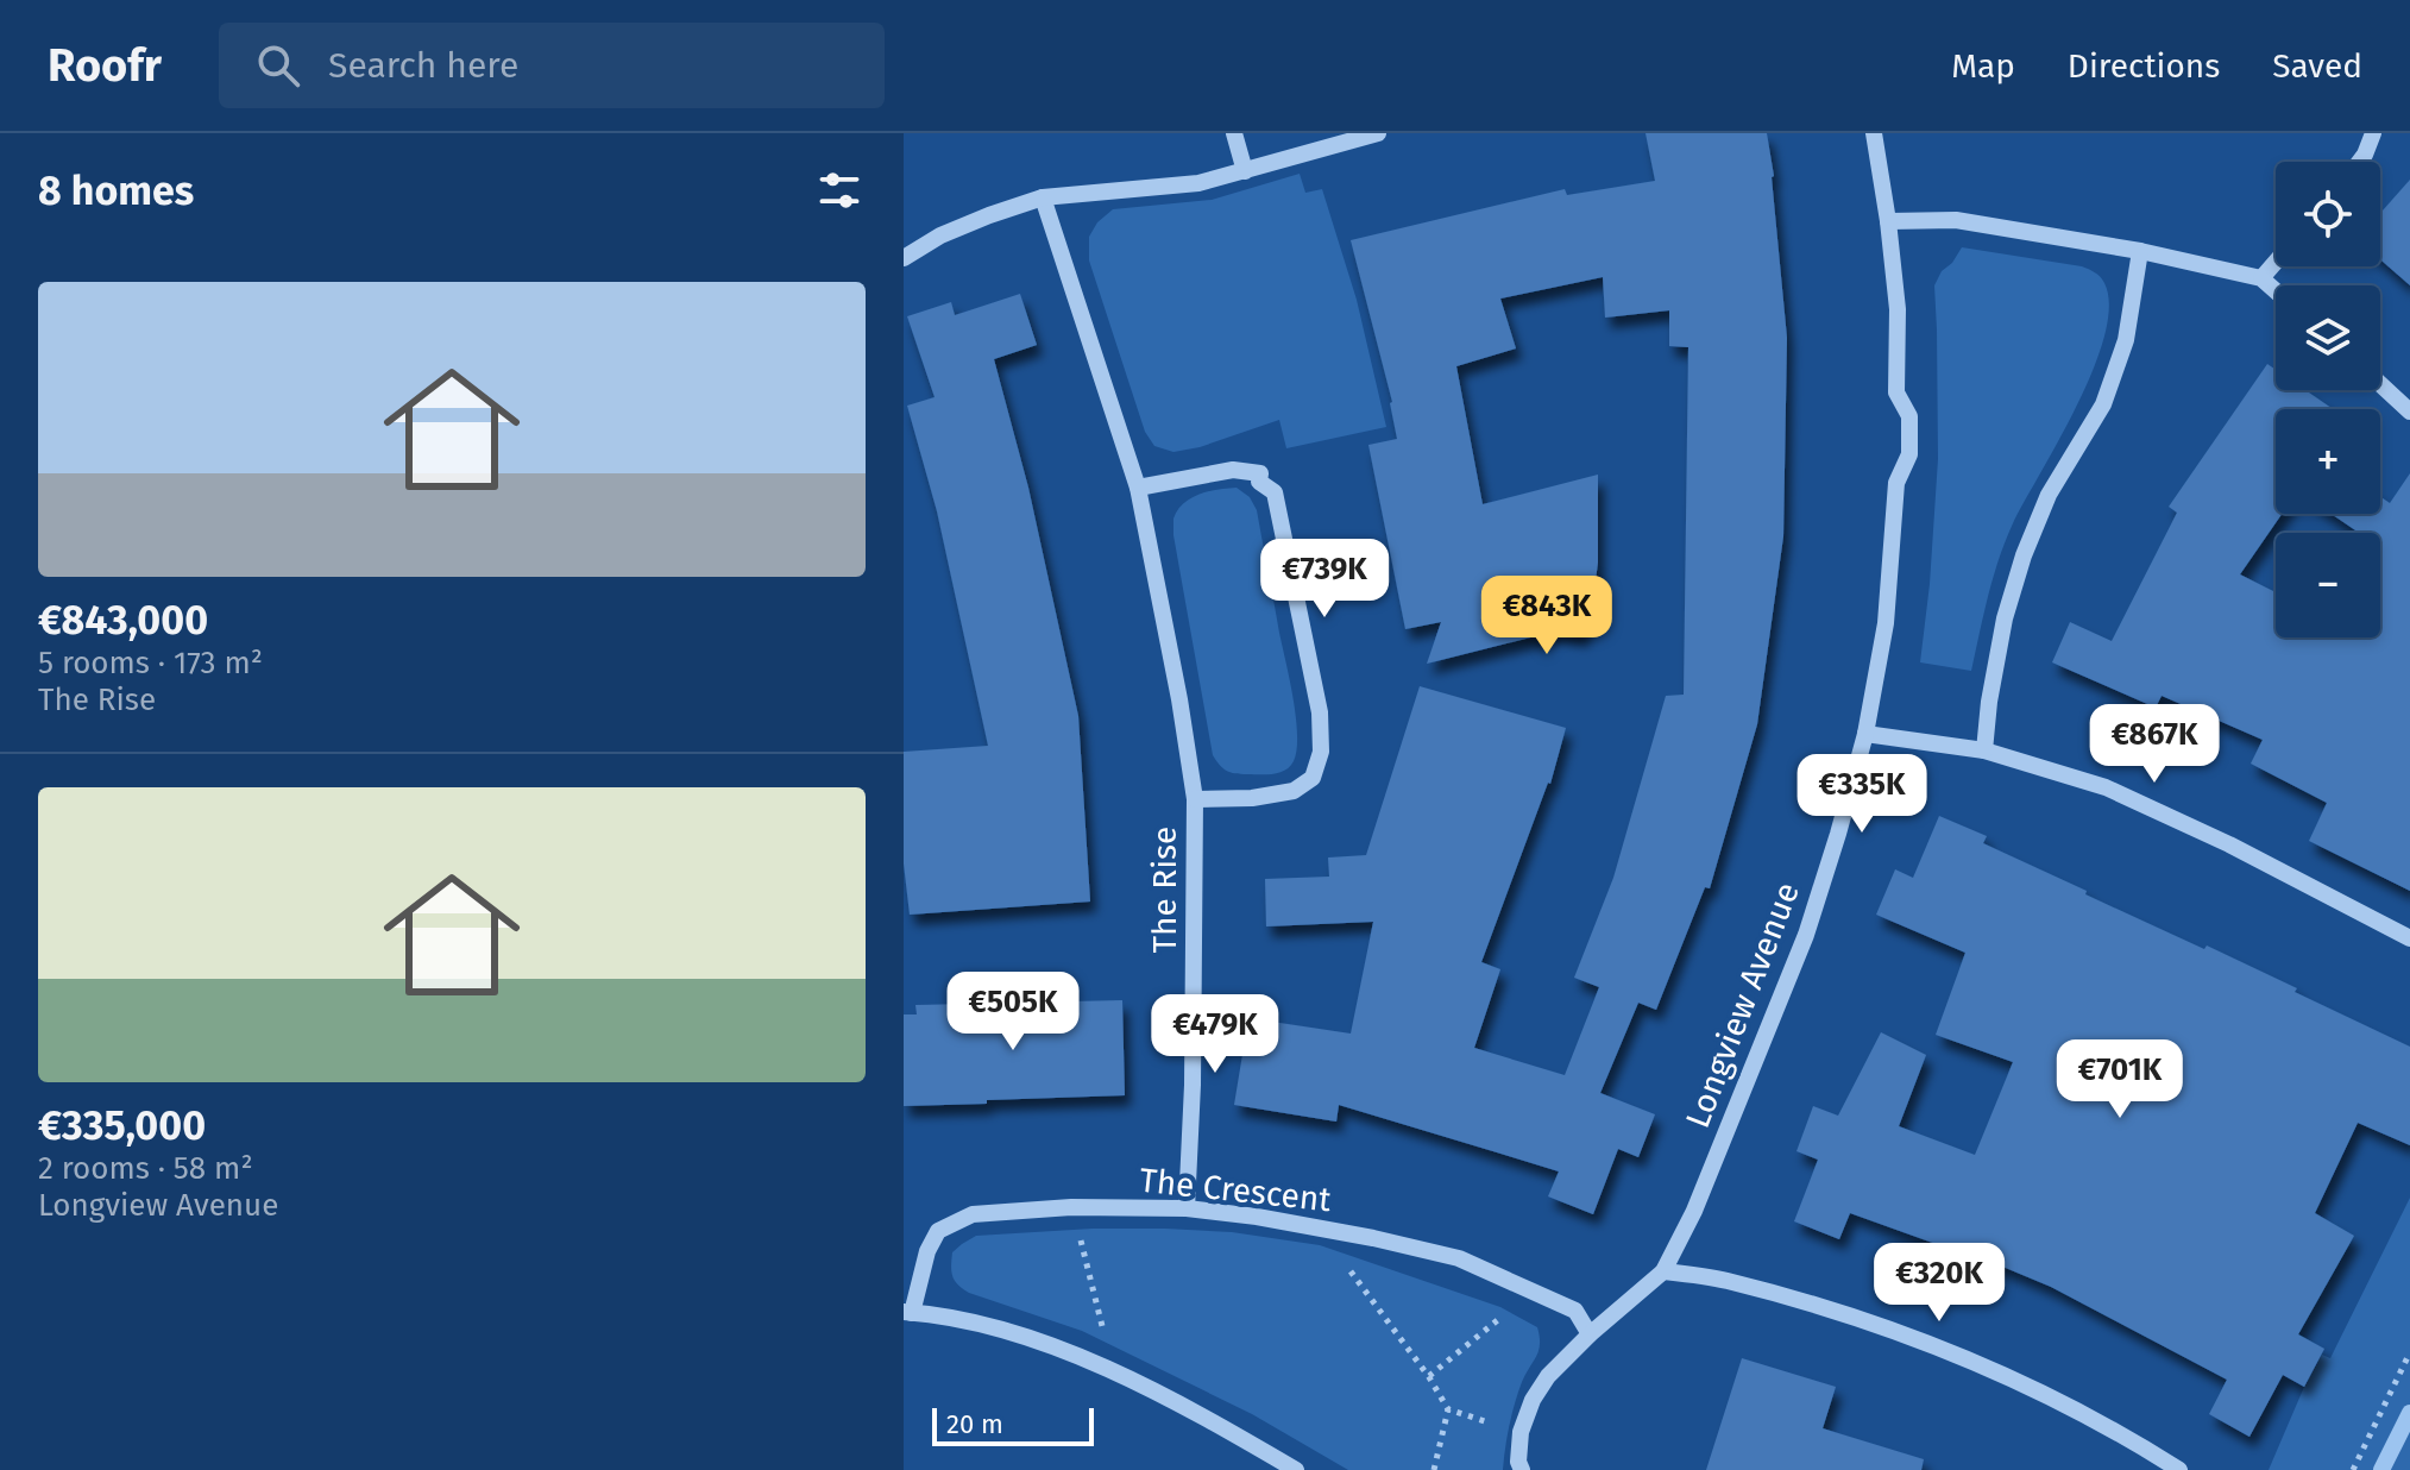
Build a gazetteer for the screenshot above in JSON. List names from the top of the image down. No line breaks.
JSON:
{"streets":{"street":["The Rise","Longview Avenue","The Crescent"]},"crossings":[["The Rise","The Crescent"],["Longview Avenue","The Crescent"]],"scale_bar":"20 m","page":{"header":"Roofr","search":"Search here","nav":["Map","Directions","Saved"],"heading":"8 homes","map_buttons":["+","−"],"list":[{"name":"€843,000","note":"5 rooms · 173 m² · The Rise"},{"name":"€335,000","note":"2 rooms · 58 m² · Longview Avenue"}],"price":["€739K","€843K","€867K","€335K","€505K","€479K","€701K","€320K"],"scale":"20 m"}}
